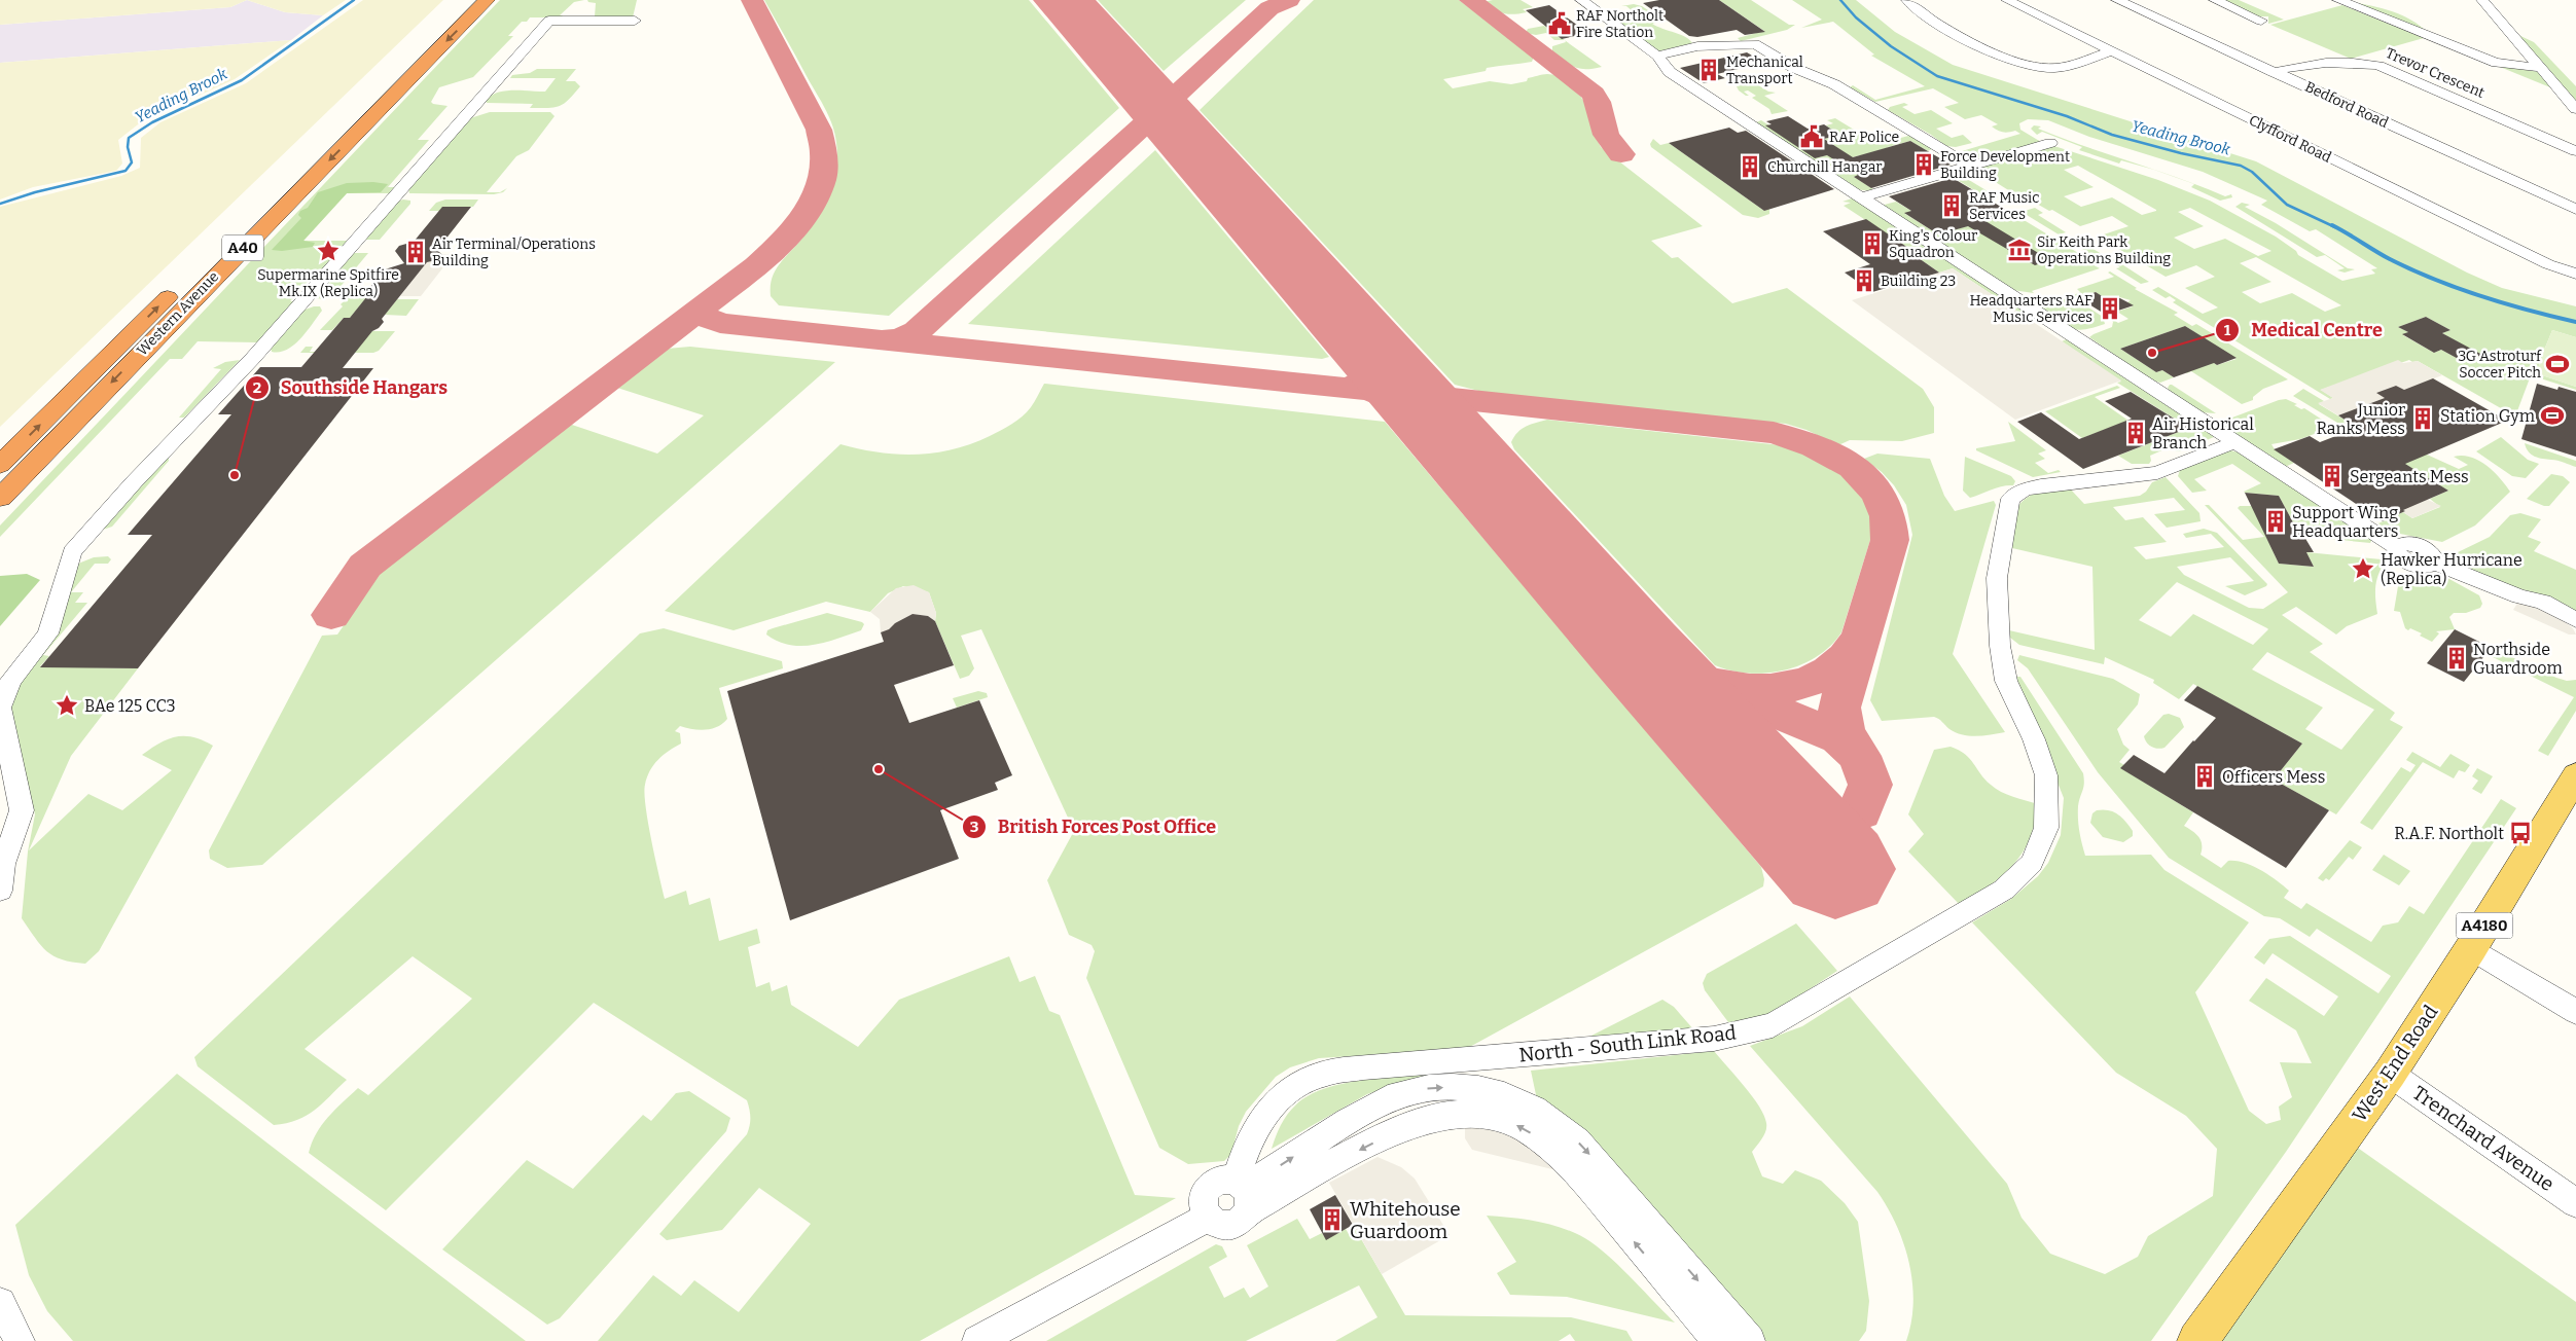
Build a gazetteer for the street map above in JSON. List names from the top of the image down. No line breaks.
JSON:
{"streets":{"highway":["A40","Western Avenue"],"main road":["A4180","West End Road"],"street":["Trevor Crescent","Bedford Road","Clyfford Road","North - South Link Road","Trenchard Avenue"]},"crossings":[["Trevor Crescent","Bedford Road"],["West End Road","Trenchard Avenue"]],"water":["Yeading Brook"],"places":{"public building":["RAF Northolt Fire Station","RAF Police"],"building":["Mechanical Transport","Force Development Building","Churchill Hangar","RAF Music Services","King's Colour Squadron","Air Terminal/Operations Building","Building 23","Headquarters RAF Music Services","Junior Ranks Mess","Air Historical Branch","Sergeants Mess","Support Wing Headquarters","Northside Guardroom","Officers Mess","Whitehouse Guardoom"],"museum":["Sir Keith Park Operations Building"],"place":["Supermarine Spitfire Mk.IX (Replica)","Hawker Hurricane (Replica)","BAe 125 CC3"],"other":["Medical Centre","Southside Hangars","British Forces Post Office"],"sports":["3G Astroturf Soccer Pitch","Station Gym"],"bus stop":["R.A.F. Northolt"]}}
